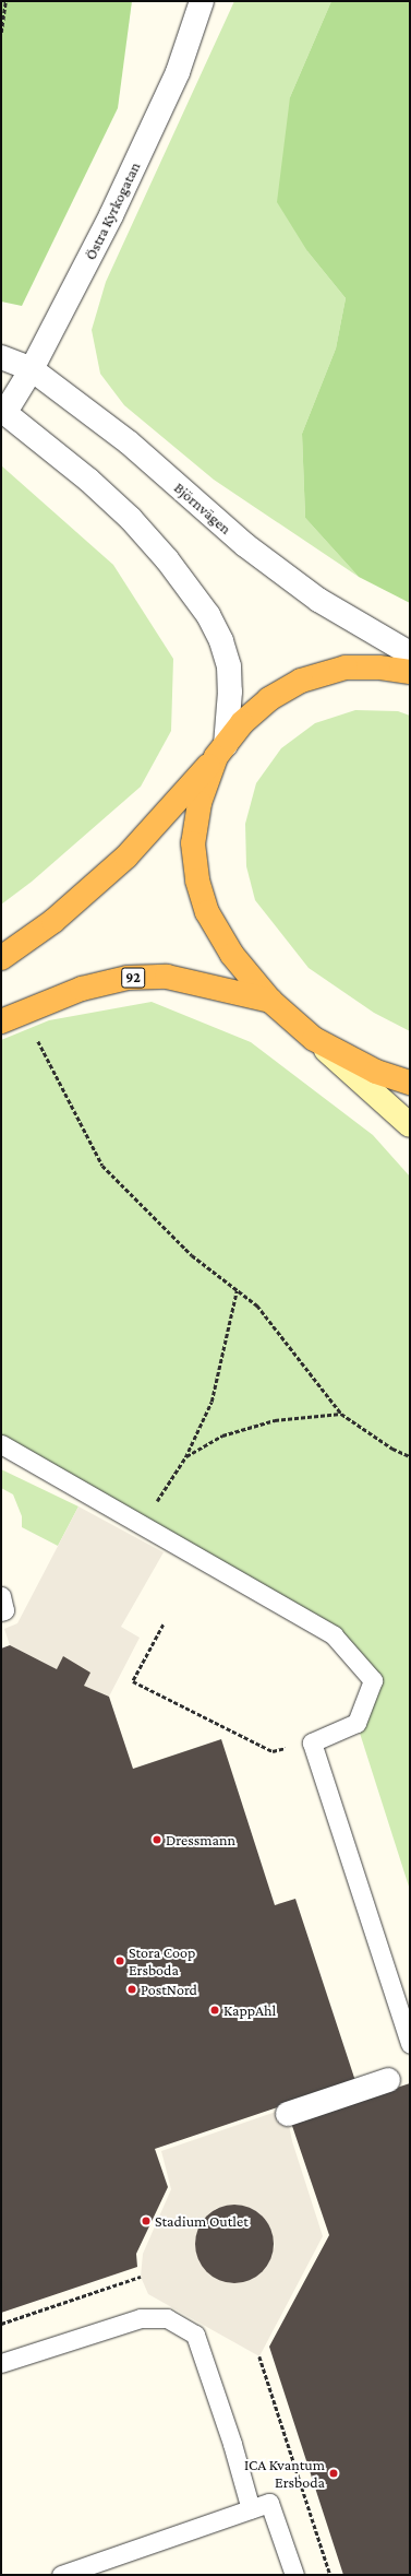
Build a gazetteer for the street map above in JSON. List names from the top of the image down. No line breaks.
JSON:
{"streets":{"highway":["92"],"street":["Östra Kyrkogatan","Björnvägen"]},"crossings":[["Östra Kyrkogatan","Björnvägen"]],"places":["Dressmann","Stora Coop Ersboda","PostNord","KappAhl","Stadium Outlet","ICA Kvantum Ersboda"]}
